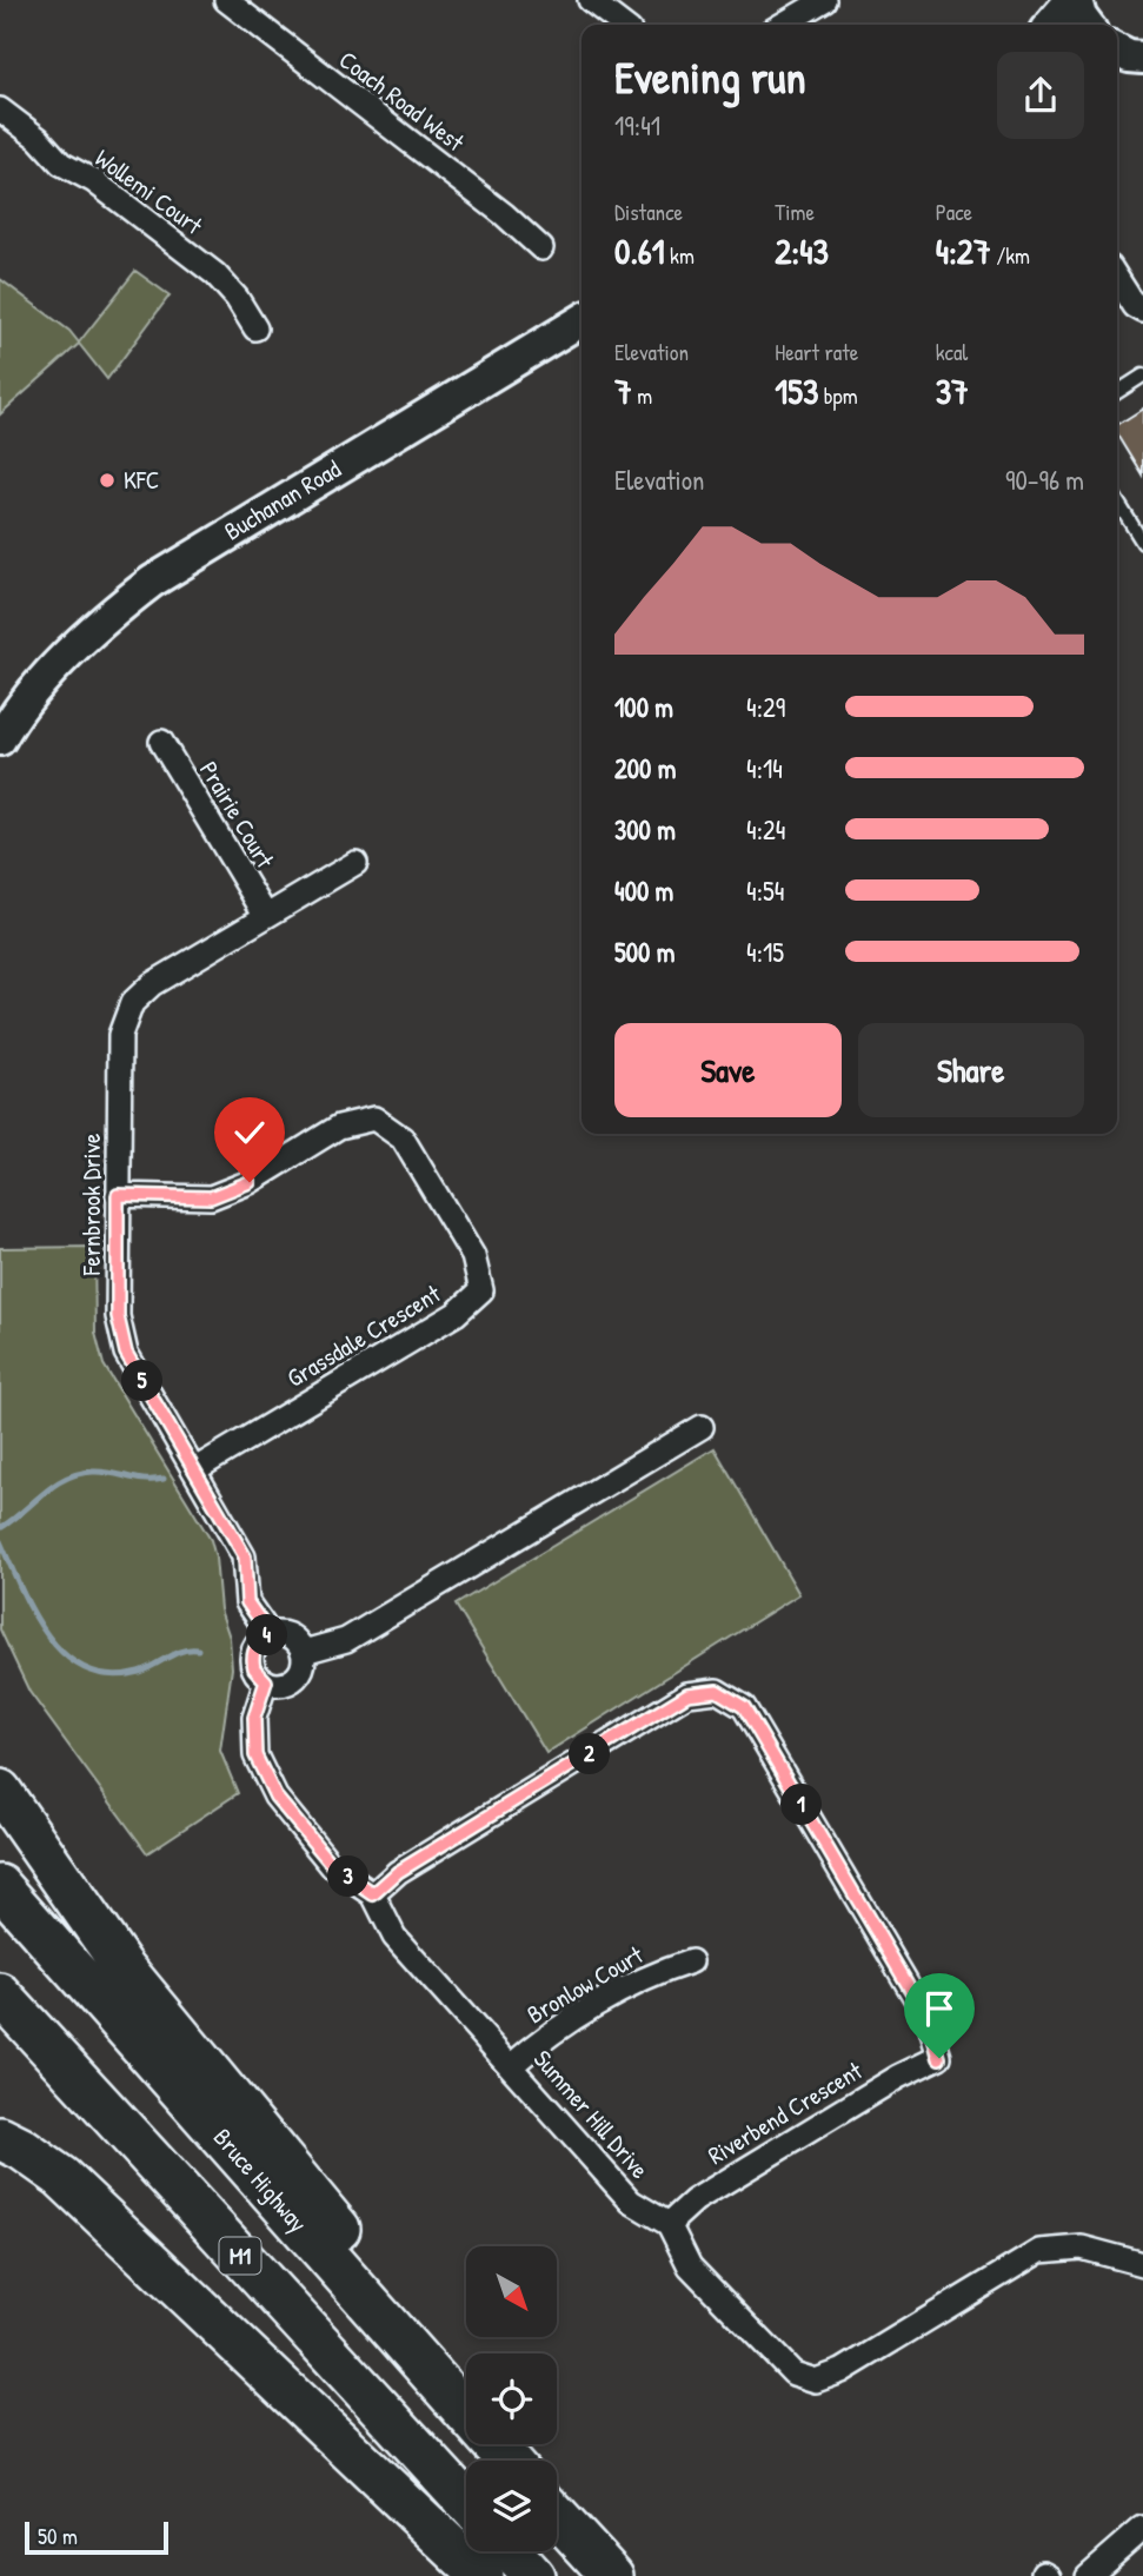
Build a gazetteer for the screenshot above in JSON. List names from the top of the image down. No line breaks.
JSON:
{"streets":{"highway":["Bruce Highway","M1"],"main road":["Buchanan Road"],"street":["Coach Road West","Wollemi Court","Prairie Court","Fernbrook Drive","Grassdale Crescent","Bronlow Court","Riverbend Crescent","Summer Hill Drive"]},"crossings":[["Prairie Court","Fernbrook Drive"],["Fernbrook Drive","Grassdale Crescent"],["Fernbrook Drive","Summer Hill Drive"],["Bronlow Court","Summer Hill Drive"],["Riverbend Crescent","Summer Hill Drive"]],"places":["KFC"],"scale_bar":"50 m","north":"bottom right","page":{"heading":["Evening run","19:41"],"stats":[["Distance","0.61 km"],["Time","2:43"],["Pace","4:27 /km"],["Elevation","7 m"],["Heart rate","153 bpm"],["kcal","37"]],"chart":["Elevation","90–96 m"],"list":[{"name":"100 m","note":"4:29"},{"name":"200 m","note":"4:14"},{"name":"300 m","note":"4:24"},{"name":"400 m","note":"4:54"},{"name":"500 m","note":"4:15"}],"buttons":["Save","Share"],"pins":["5","4","2","1","3"],"scale":"50 m"}}
